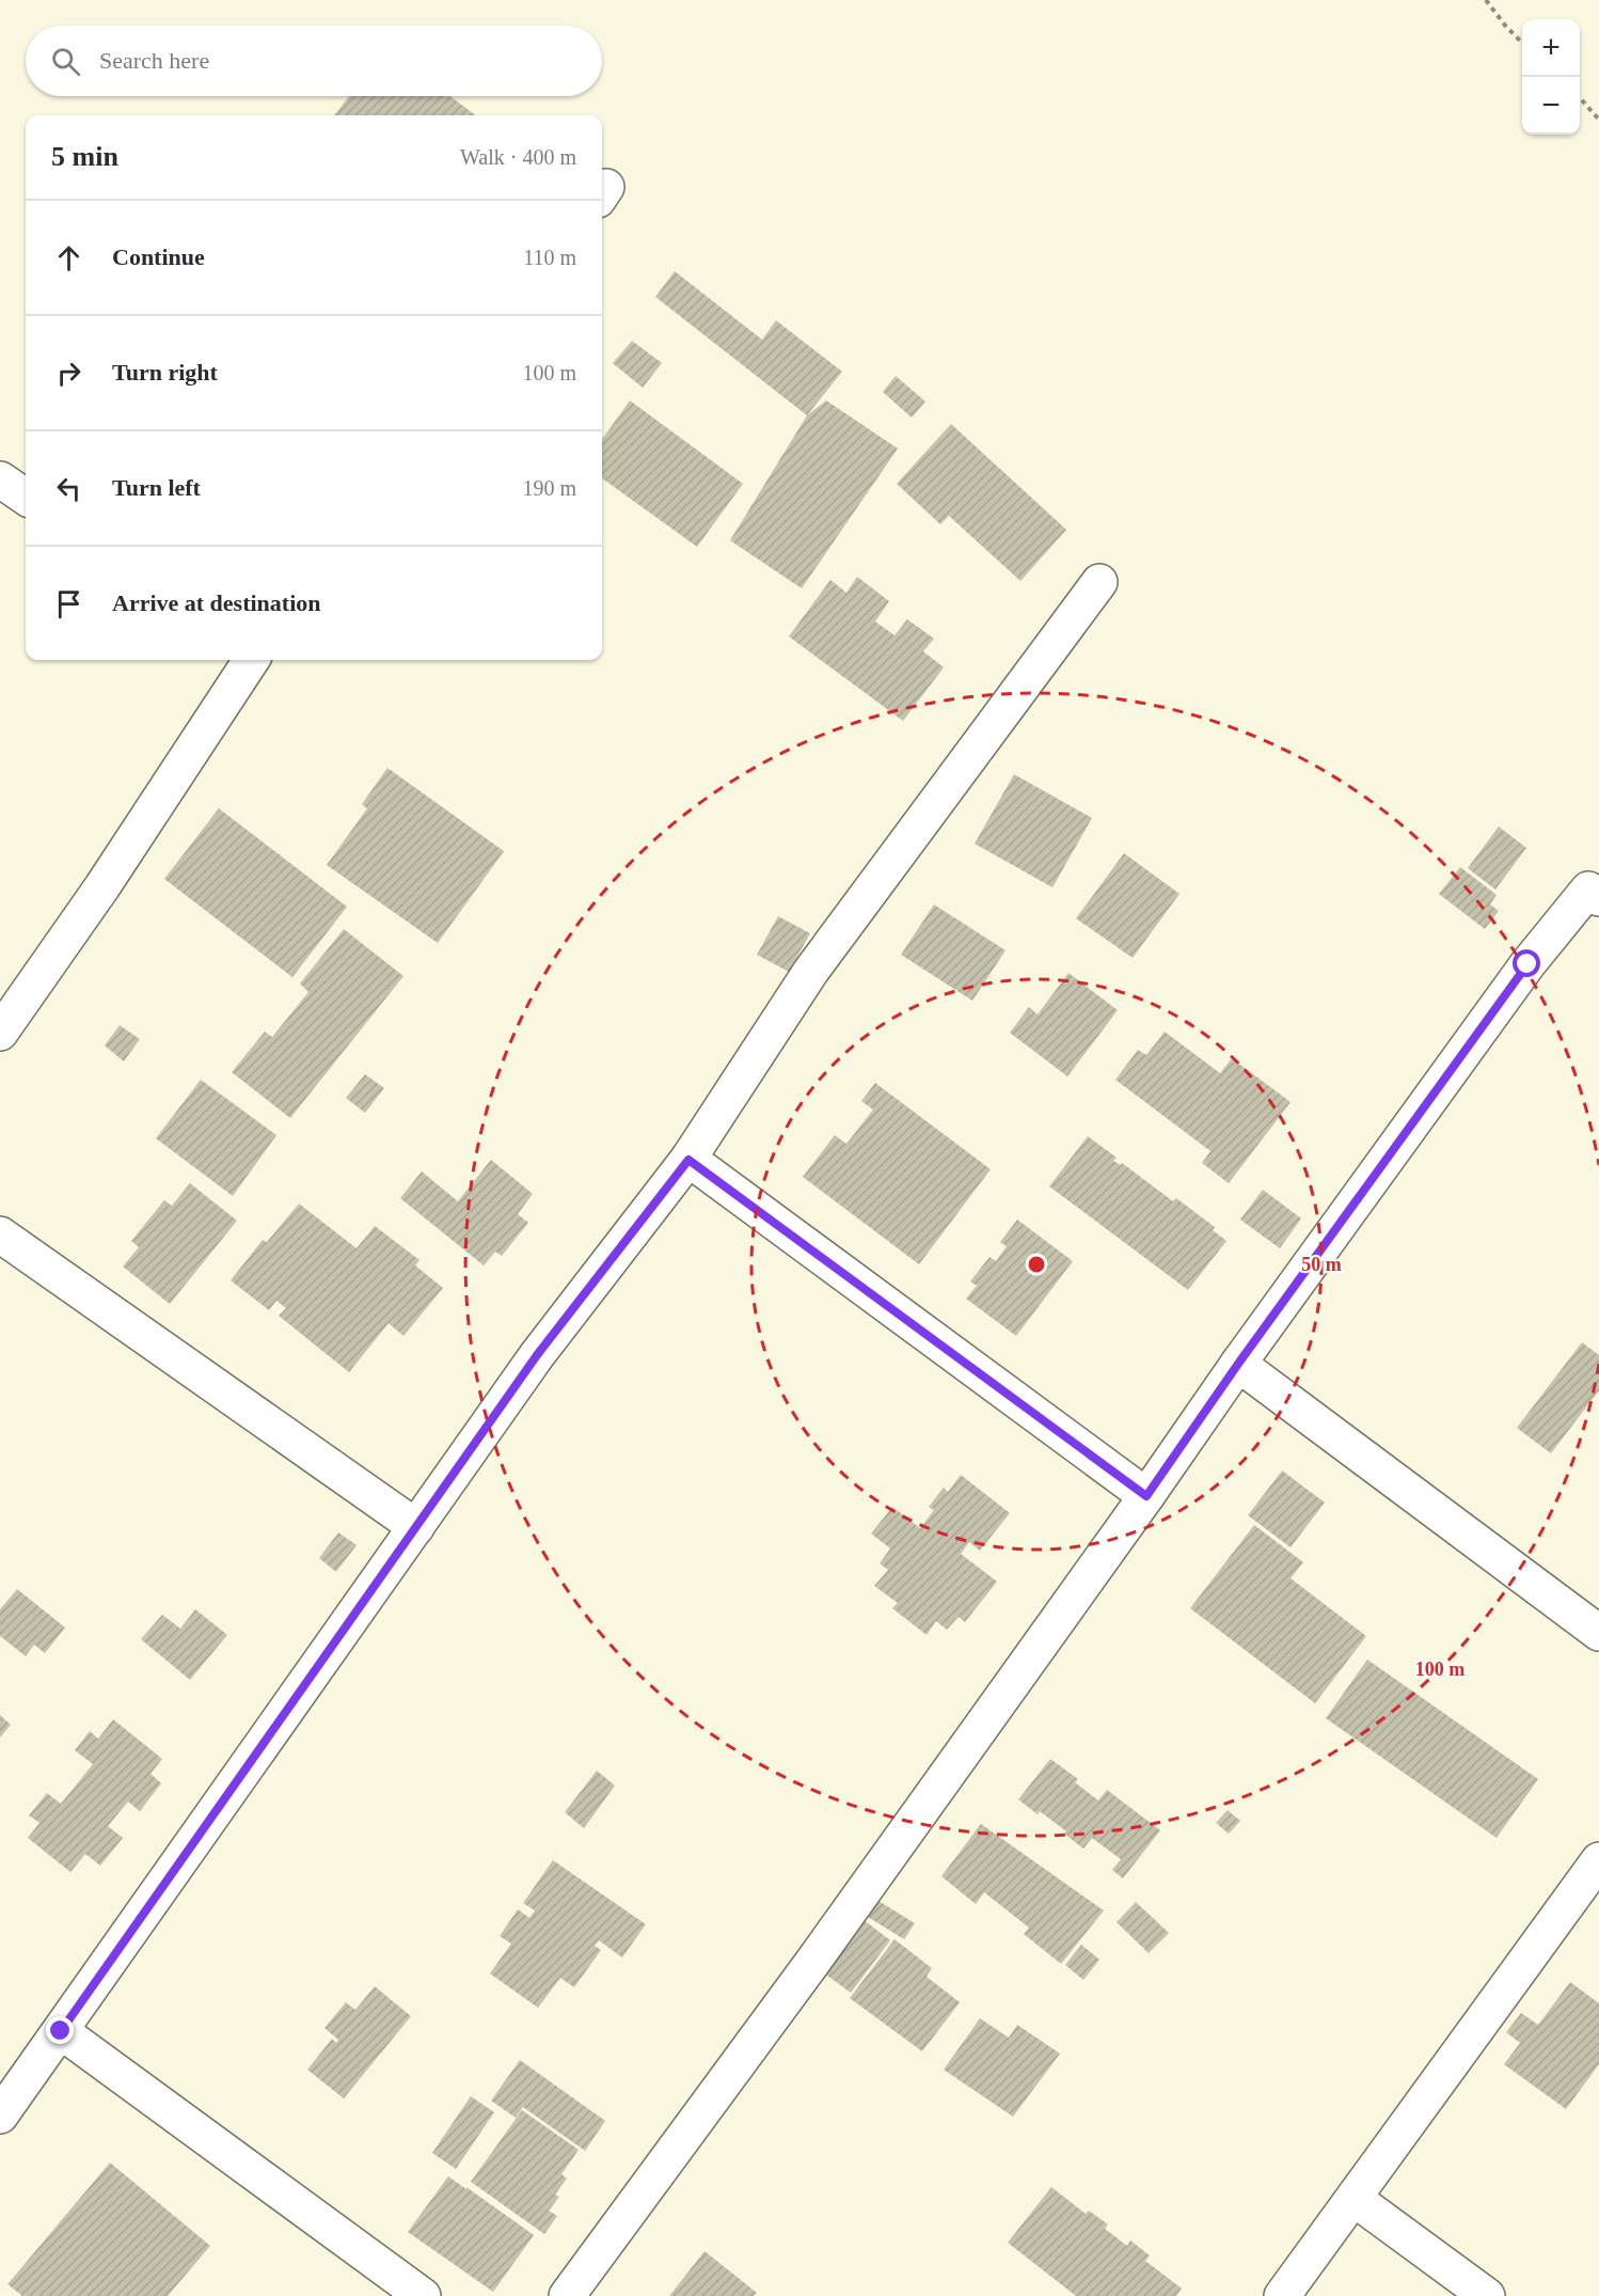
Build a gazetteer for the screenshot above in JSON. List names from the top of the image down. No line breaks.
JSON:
{"page":{"map_buttons":["+","−"],"search":"Search here","heading":["5 min","Walk · 400 m"],"list":[["Continue","110 m"],["Turn right","100 m"],["Turn left","190 m"],"Arrive at destination"]},"rings":["50 m","100 m"]}
